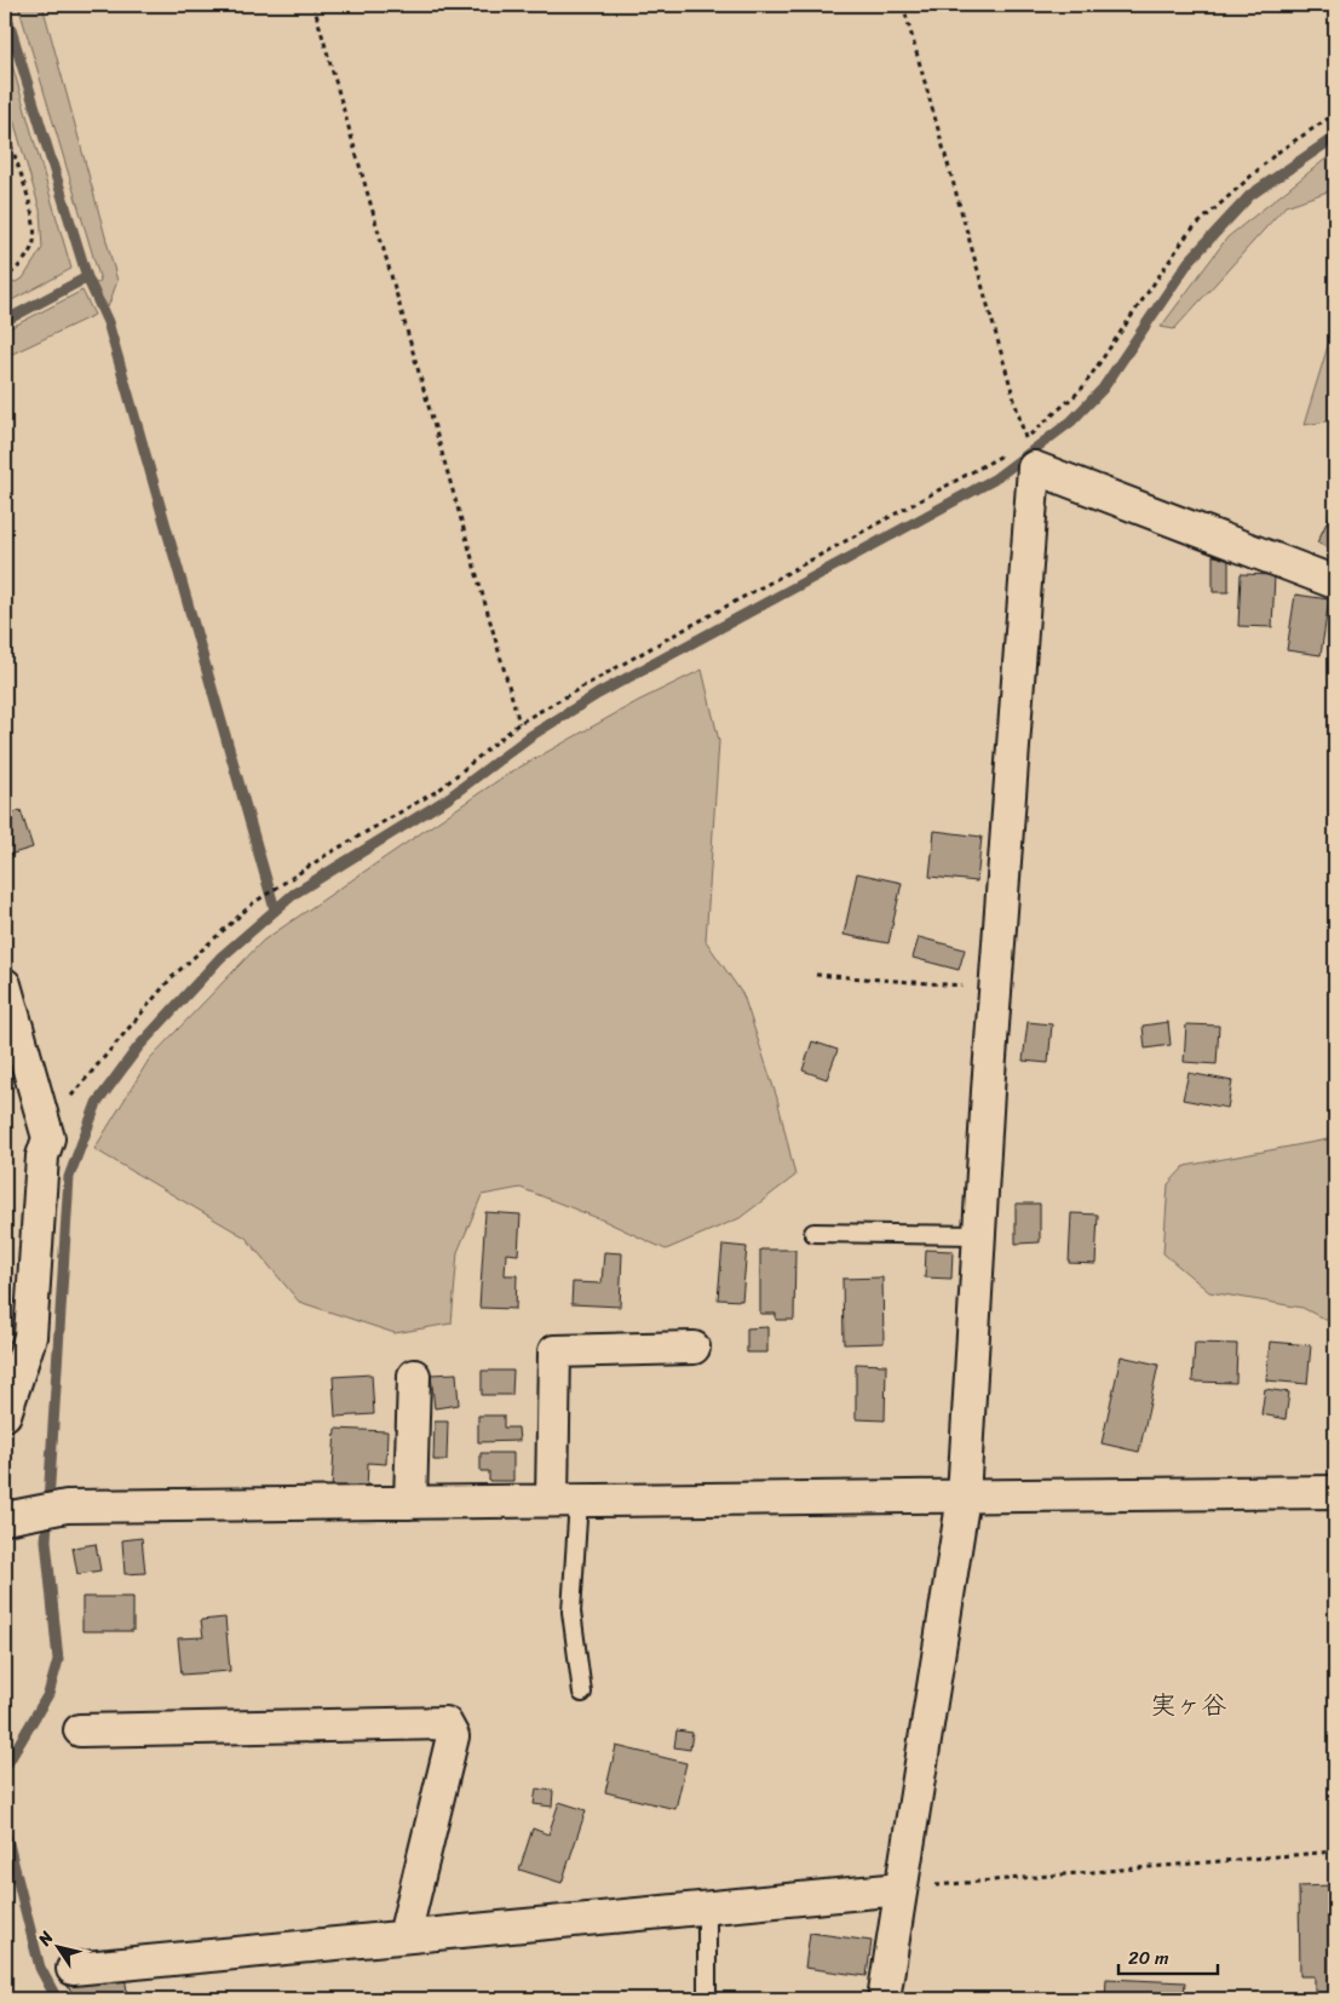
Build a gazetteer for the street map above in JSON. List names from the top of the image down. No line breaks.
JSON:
{"districts":["実ヶ谷"],"scale_bar":"20 m","north":"top left"}
